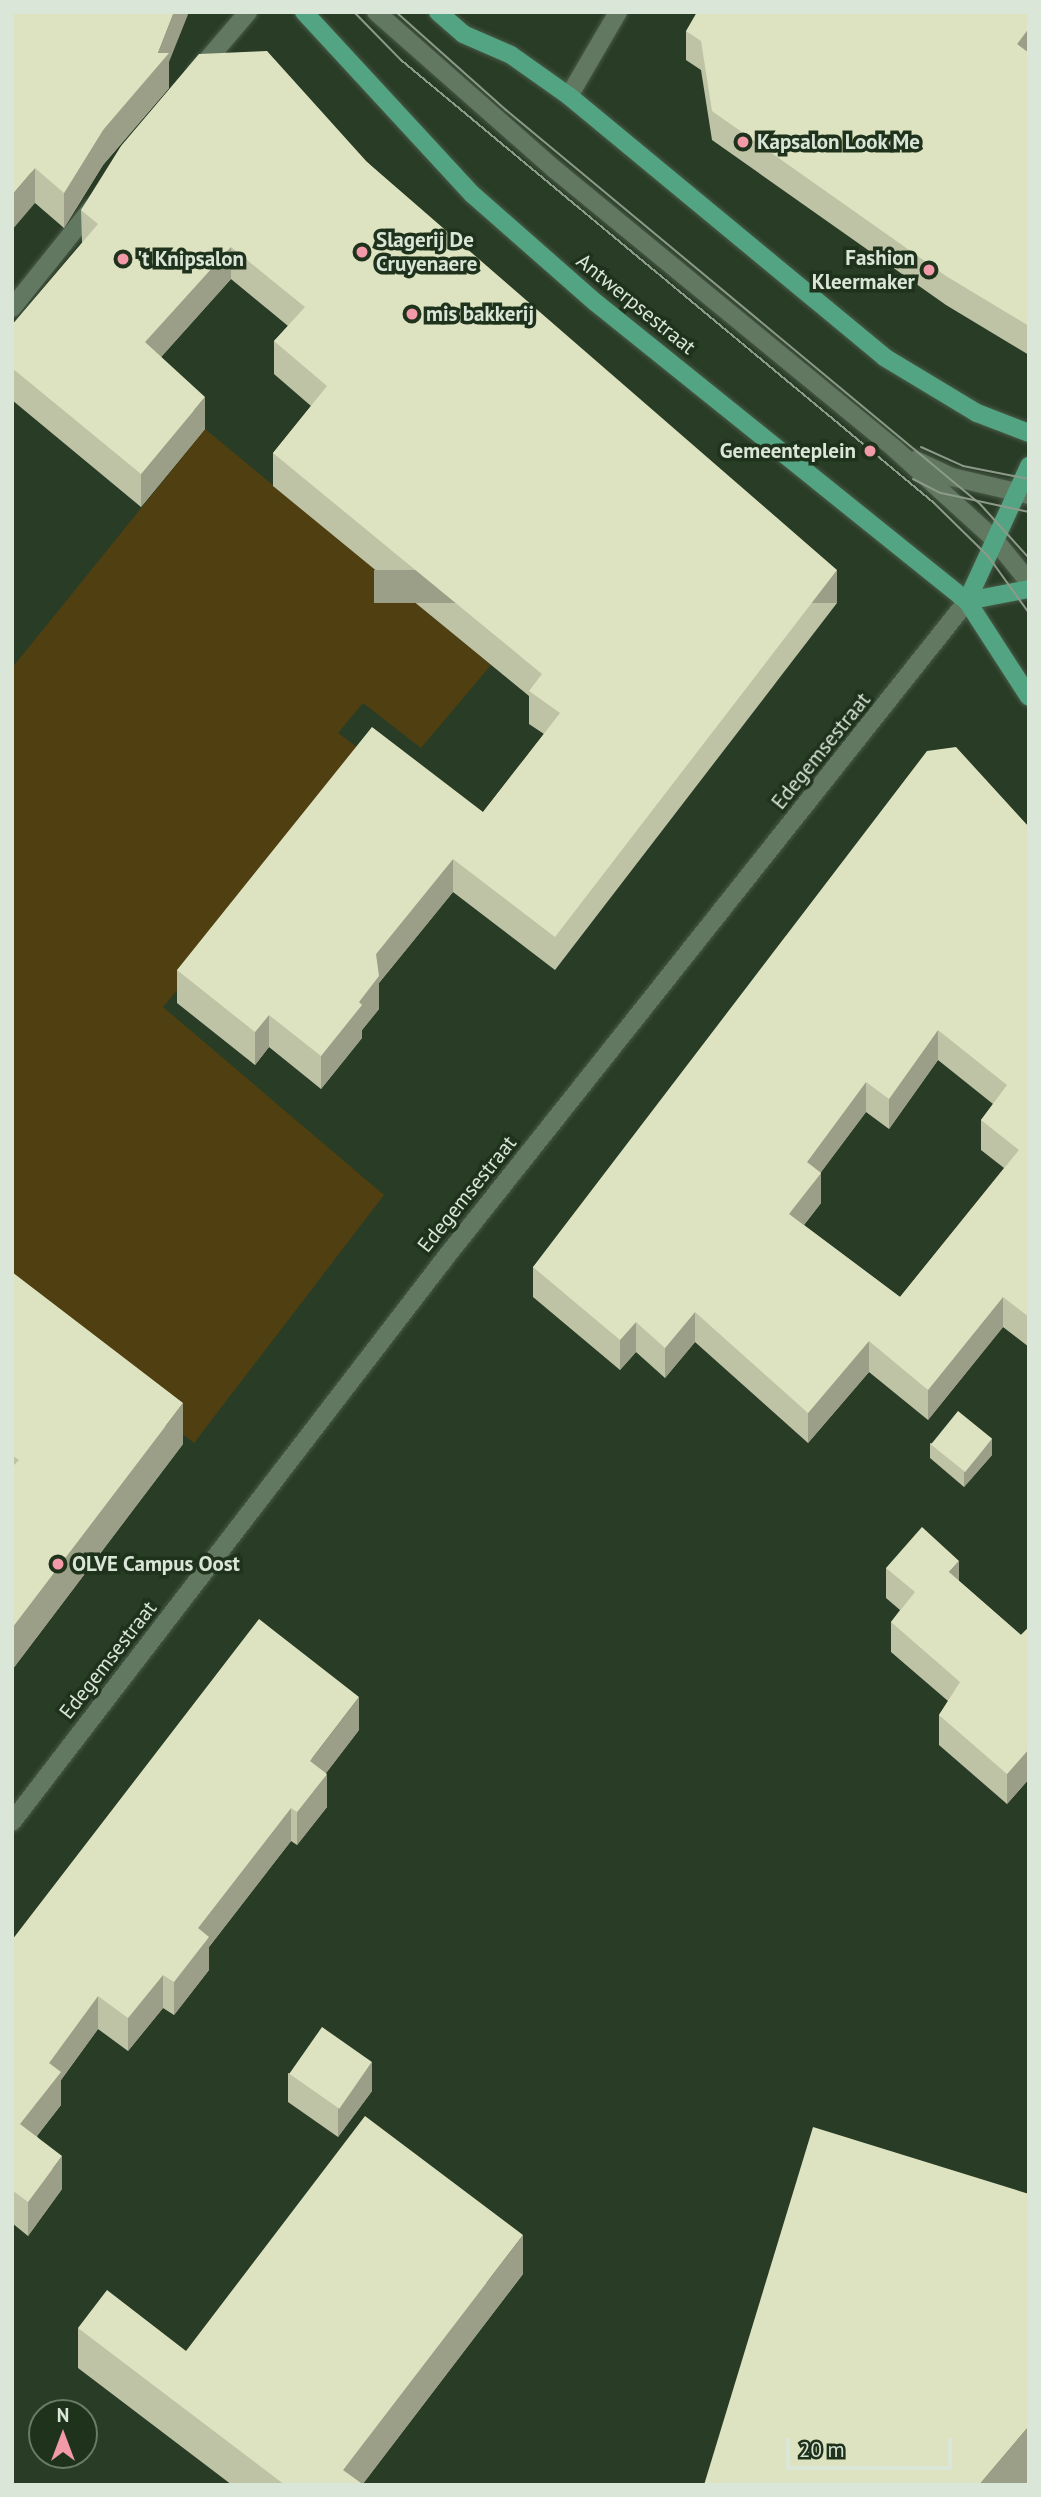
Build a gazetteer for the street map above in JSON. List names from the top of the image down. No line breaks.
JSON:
{"streets":{"main road":["Antwerpsestraat"],"street":["Edegemsestraat"]},"crossings":[["Antwerpsestraat","Edegemsestraat"]],"places":["Kapsalon Look Me","Slagerij De Cruyenaere","'t Knipsalon","Fashion Kleermaker","mis bakkerij","Gemeenteplein","OLVE Campus Oost"],"scale_bar":"20 m","north":"top"}
